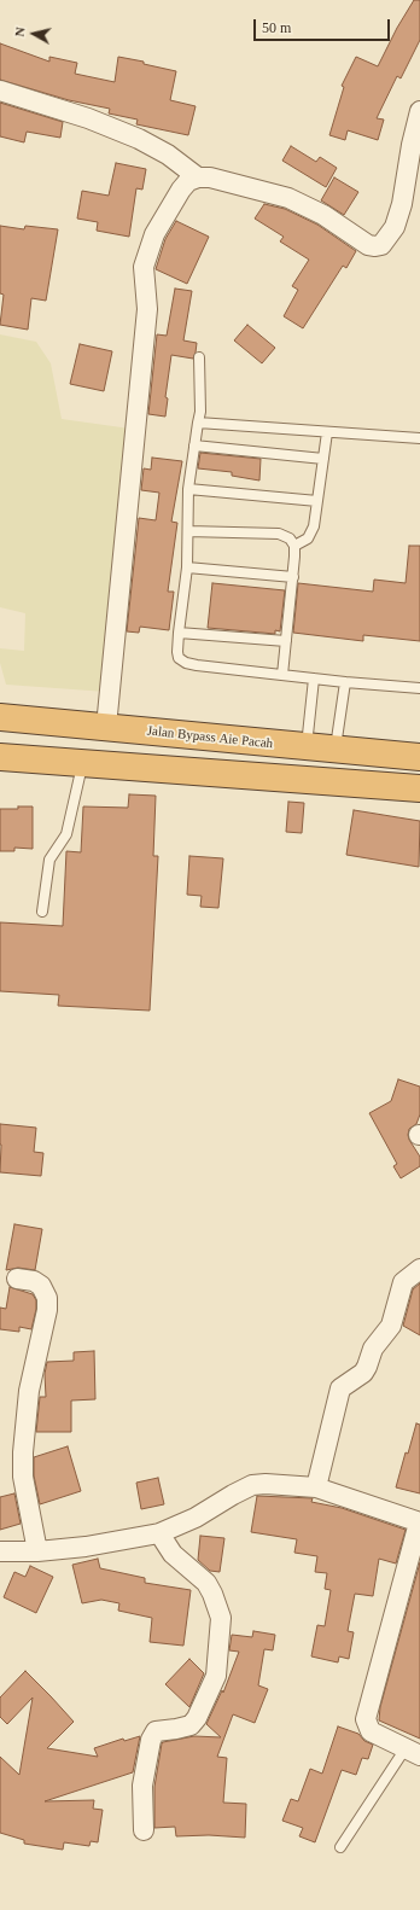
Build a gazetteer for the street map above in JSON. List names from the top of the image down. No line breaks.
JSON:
{"streets":{"highway":["Jalan Bypass Aie Pacah"]},"scale_bar":"50 m","north":"left"}
